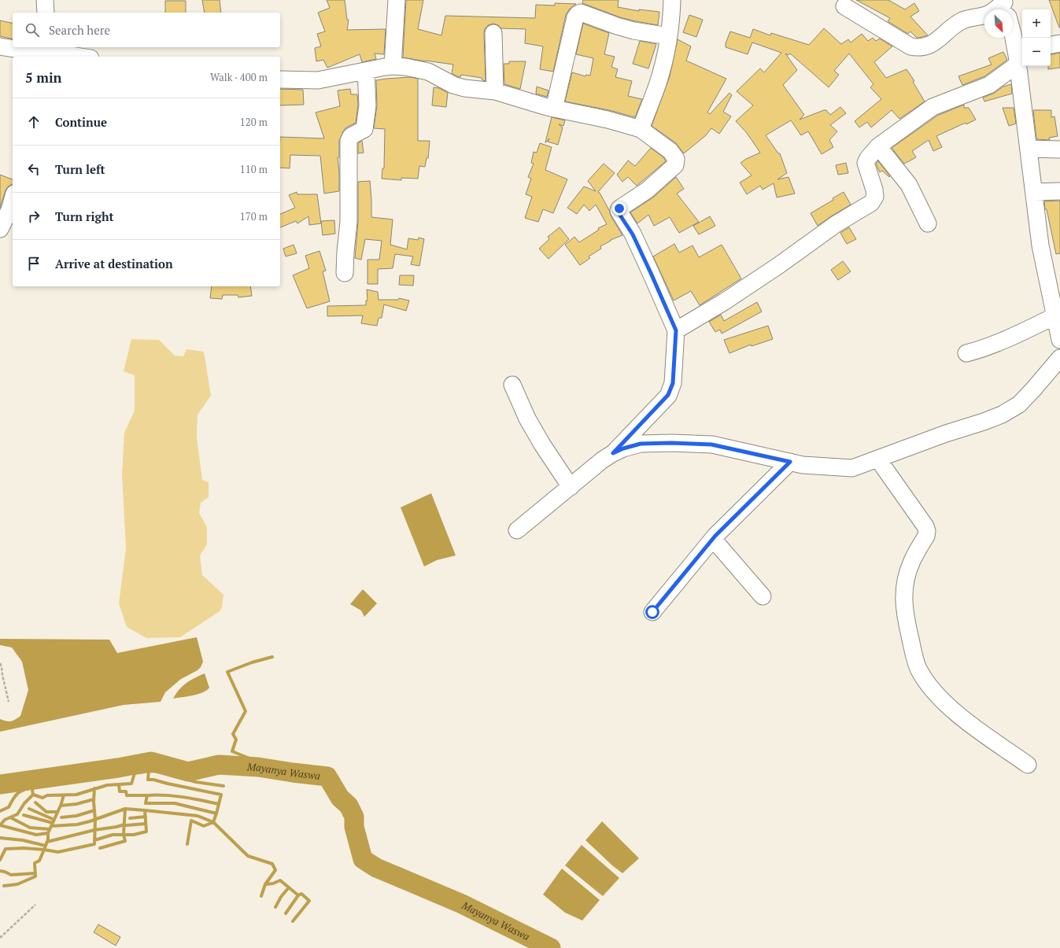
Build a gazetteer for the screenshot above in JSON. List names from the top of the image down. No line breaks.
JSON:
{"water":["Mayanya Waswa"],"north":"bottom right","page":{"map_buttons":["+","−"],"search":"Search here","heading":["5 min","Walk · 400 m"],"list":[["Continue","120 m"],["Turn left","110 m"],["Turn right","170 m"],"Arrive at destination"]}}
